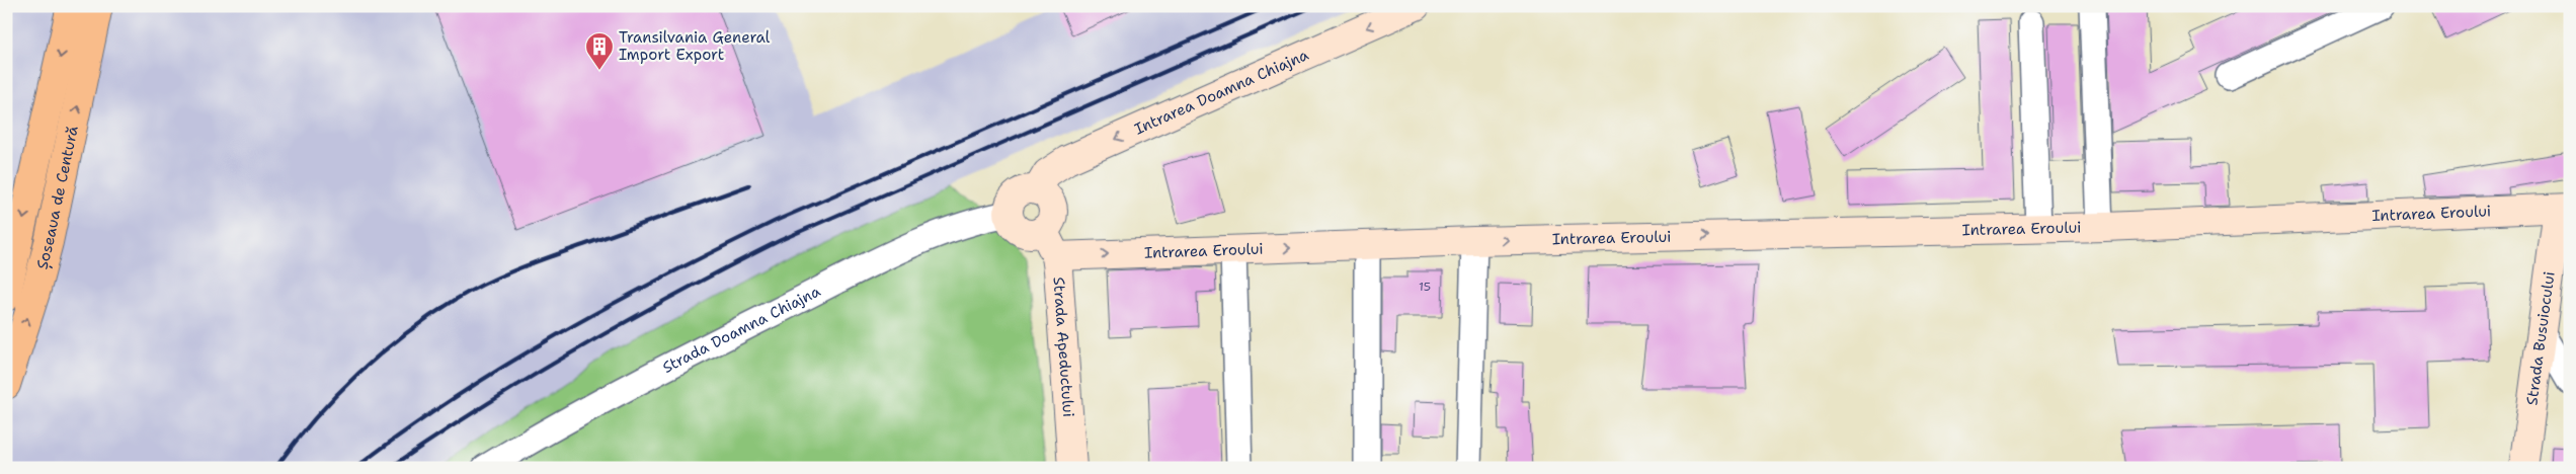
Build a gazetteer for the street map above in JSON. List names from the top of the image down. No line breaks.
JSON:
{"streets":{"main road":["Șoseaua de Centură"],"street":["Intrarea Doamna Chiajna","Intrarea Eroului","Strada Doamna Chiajna","Strada Busuiocului","Strada Apeductului"]},"crossings":[["Intrarea Doamna Chiajna","Strada Doamna Chiajna"],["Intrarea Doamna Chiajna","Strada Apeductului"],["Intrarea Eroului","Strada Busuiocului"],["Intrarea Eroului","Strada Apeductului"],["Strada Doamna Chiajna","Strada Apeductului"]],"one_way":["Intrarea Doamna Chiajna","Intrarea Eroului"],"places":{"building":["Transilvania General Import Export"]},"house_numbers":["15"]}
